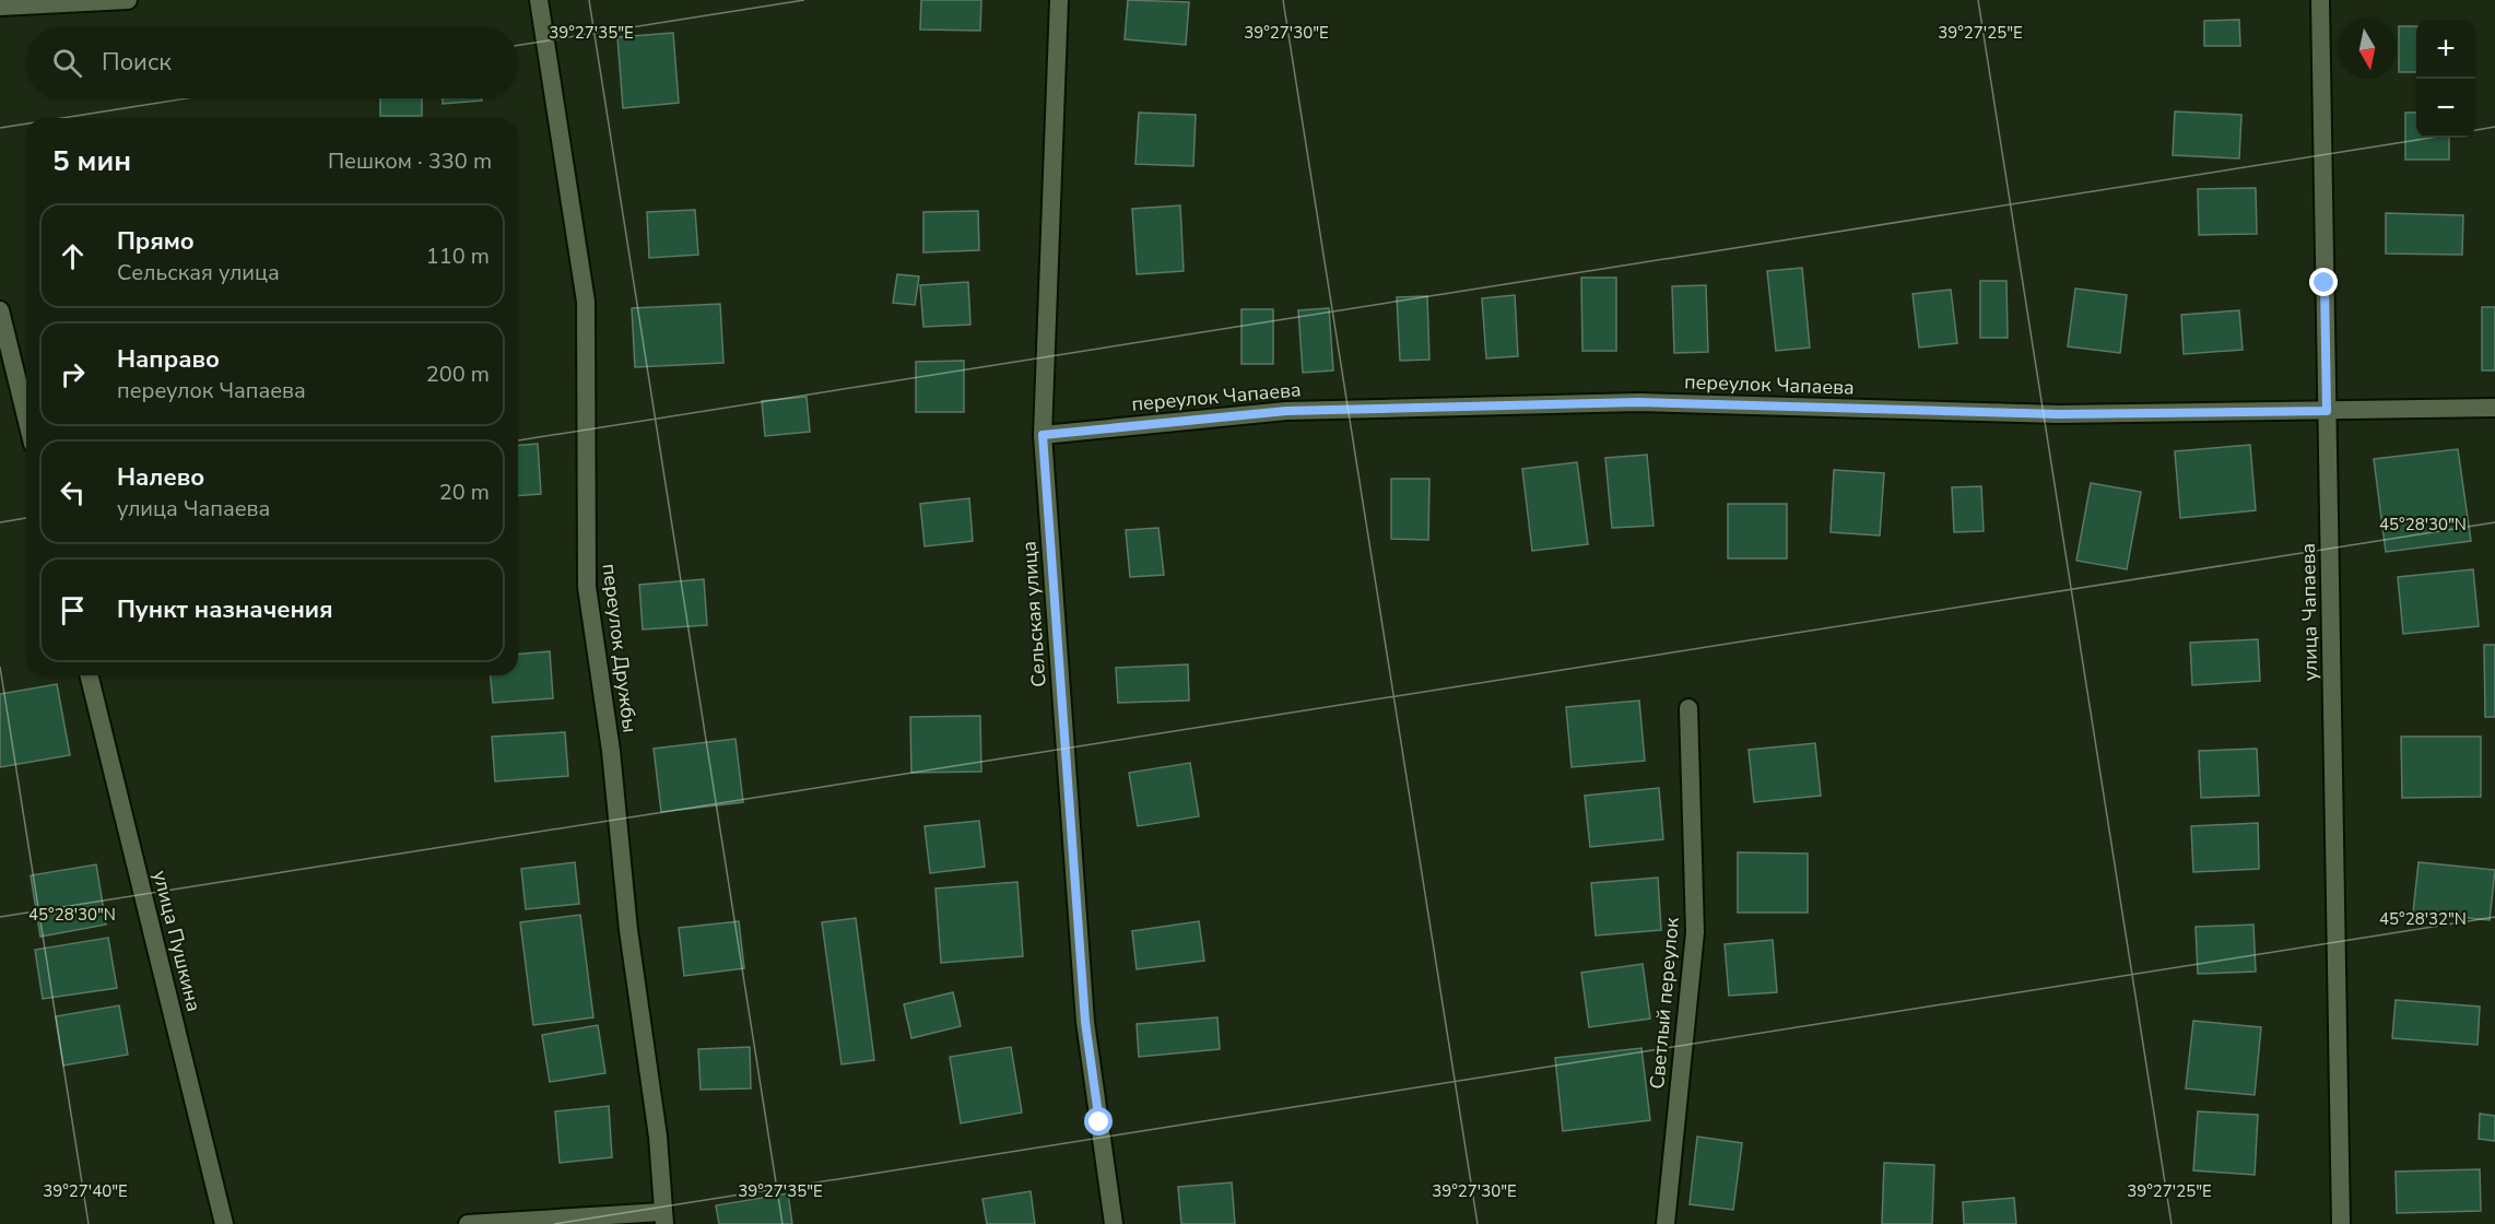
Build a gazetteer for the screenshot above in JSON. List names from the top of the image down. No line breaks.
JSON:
{"streets":{"street":["переулок Чапаева","улица Чапаева","Сельская улица","переулок Дружбы","улица Пушкина","Светлый переулок"]},"crossings":[["переулок Чапаева","улица Чапаева"],["переулок Чапаева","Сельская улица"]],"north":"bottom","page":{"map_buttons":["+","−"],"search":"Поиск","heading":["5 мин","Пешком · 330 m"],"list":[["Прямо","Сельская улица","110 m"],["Направо","переулок Чапаева","200 m"],["Налево","улица Чапаева","20 m"],"Пункт назначения"]},"coordinates":["39°27'35\"E","39°27'30\"E","39°27'25\"E","45°28'30\"N","45°28'32\"N","39°27'40\"E"]}
